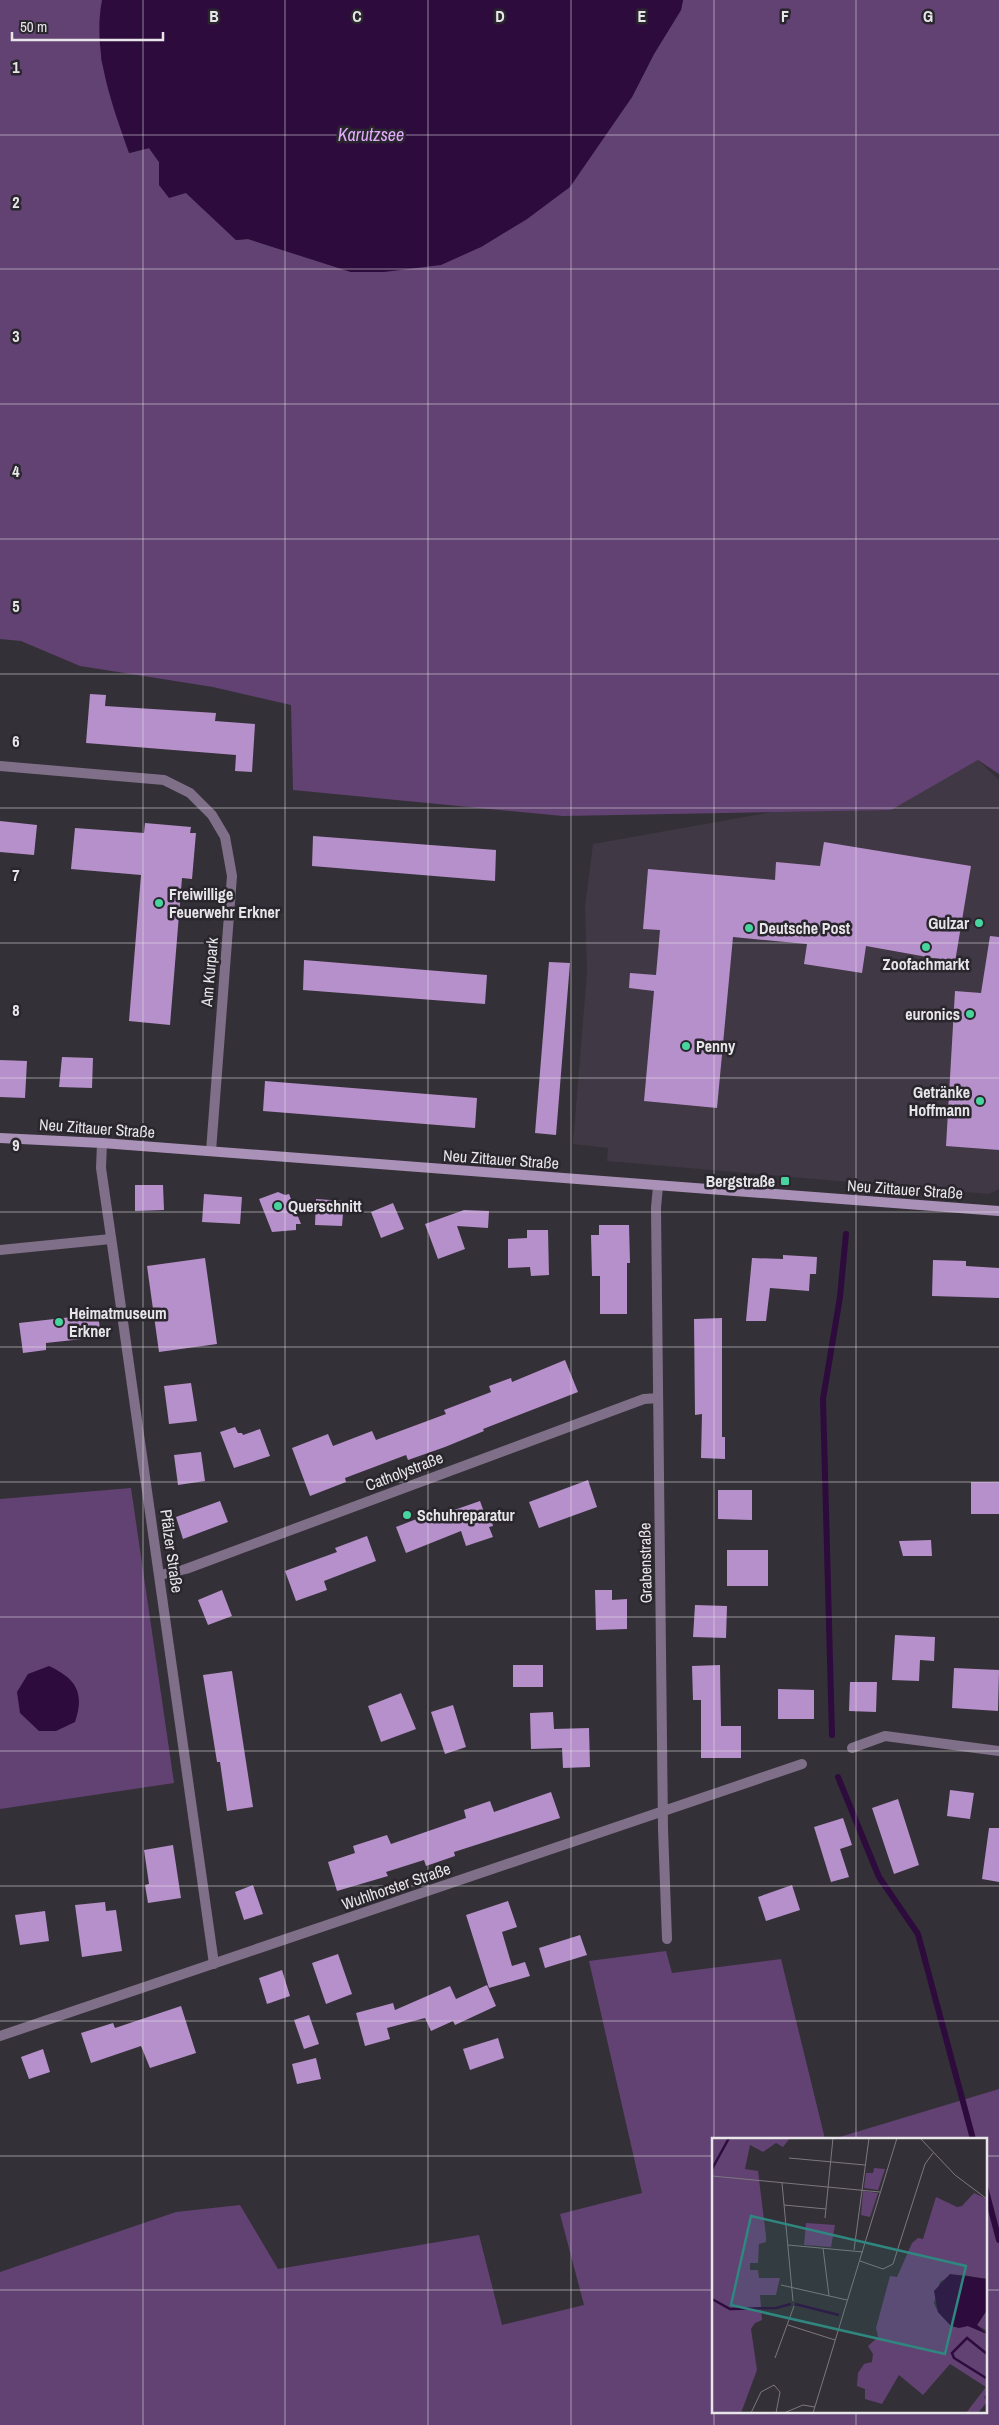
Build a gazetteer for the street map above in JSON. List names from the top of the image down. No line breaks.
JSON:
{"streets":{"main road":["Neu Zittauer Straße"],"street":["Am Kurpark","Catholystraße","Pfälzer Straße","Grabenstraße","Wuhlhorster Straße"]},"crossings":[["Am Kurpark","Neu Zittauer Straße"],["Neu Zittauer Straße","Pfälzer Straße"],["Neu Zittauer Straße","Grabenstraße"],["Catholystraße","Pfälzer Straße"],["Catholystraße","Grabenstraße"],["Pfälzer Straße","Wuhlhorster Straße"],["Grabenstraße","Wuhlhorster Straße"]],"water":["Karutzsee"],"places":{"other":["Freiwillige Feuerwehr Erkner","Gulzar","Deutsche Post","Zoofachmarkt","euronics","Penny","Getränke Hoffmann","Querschnitt","Heimatmuseum Erkner","Schuhreparatur"],"transit":["Bergstraße"]},"scale_bar":"50 m","grid":{"columns":["B","C","D","E","F","G"],"rows":["1","2","3","4","5","6","7","8","9"]}}
